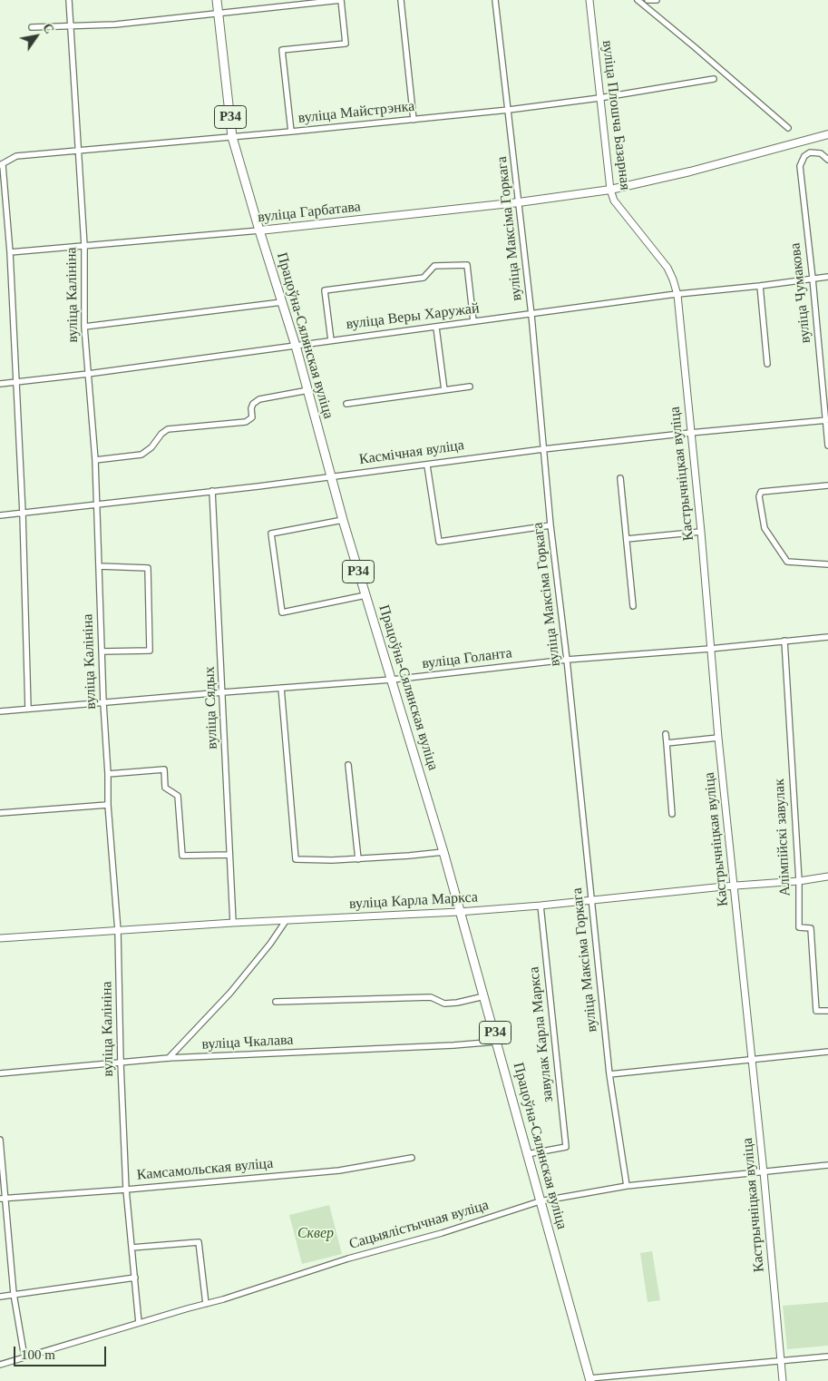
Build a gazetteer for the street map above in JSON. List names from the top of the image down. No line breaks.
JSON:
{"streets":{"main road":["Р34","вуліца Гарбатава","Працоўна-Сялянская вуліца"],"street":["вуліца Майстрэнка","вуліца Плошча Базарная","вуліца Максіма Горкага","вуліца Чумакова","вуліца Калініна","вуліца Веры Харужай","Касмічная вуліца","Кастрычніцкая вуліца","вуліца Голанта","вуліца Сядых","Алімпійскі завулак","вуліца Карла Маркса","завулак Карла Маркса","вуліца Чкалава","Камсамольская вуліца","Сацыялістычная вуліца"]},"crossings":[["вуліца Майстрэнка","вуліца Плошча Базарная"],["вуліца Майстрэнка","вуліца Максіма Горкага"],["вуліца Майстрэнка","вуліца Калініна"],["вуліца Майстрэнка","Працоўна-Сялянская вуліца"],["вуліца Плошча Базарная","вуліца Гарбатава"],["вуліца Плошча Базарная","вуліца Веры Харужай"],["вуліца Плошча Базарная","Кастрычніцкая вуліца"],["вуліца Гарбатава","вуліца Максіма Горкага"],["вуліца Гарбатава","вуліца Калініна"],["вуліца Гарбатава","Працоўна-Сялянская вуліца"],["вуліца Максіма Горкага","вуліца Веры Харужай"],["вуліца Максіма Горкага","Касмічная вуліца"],["вуліца Максіма Горкага","вуліца Голанта"],["вуліца Максіма Горкага","вуліца Карла Маркса"],["вуліца Максіма Горкага","Сацыялістычная вуліца"],["вуліца Чумакова","вуліца Веры Харужай"],["вуліца Чумакова","Касмічная вуліца"],["вуліца Калініна","вуліца Веры Харужай"],["вуліца Калініна","Касмічная вуліца"],["вуліца Калініна","вуліца Голанта"],["вуліца Калініна","вуліца Карла Маркса"],["вуліца Калініна","вуліца Чкалава"],["вуліца Калініна","Камсамольская вуліца"],["вуліца Калініна","Сацыялістычная вуліца"],["вуліца Веры Харужай","Працоўна-Сялянская вуліца"],["вуліца Веры Харужай","Кастрычніцкая вуліца"],["Працоўна-Сялянская вуліца","Касмічная вуліца"],["Працоўна-Сялянская вуліца","вуліца Голанта"],["Працоўна-Сялянская вуліца","вуліца Карла Маркса"],["Працоўна-Сялянская вуліца","завулак Карла Маркса"],["Працоўна-Сялянская вуліца","вуліца Чкалава"],["Працоўна-Сялянская вуліца","Сацыялістычная вуліца"],["Касмічная вуліца","Кастрычніцкая вуліца"],["Касмічная вуліца","вуліца Сядых"],["Кастрычніцкая вуліца","вуліца Голанта"],["Кастрычніцкая вуліца","вуліца Карла Маркса"],["Кастрычніцкая вуліца","Сацыялістычная вуліца"],["вуліца Голанта","вуліца Сядых"],["вуліца Голанта","Алімпійскі завулак"],["вуліца Сядых","вуліца Карла Маркса"],["Алімпійскі завулак","вуліца Карла Маркса"],["вуліца Карла Маркса","завулак Карла Маркса"]],"parks":["Сквер"],"scale_bar":"100 m","north":"top right"}
